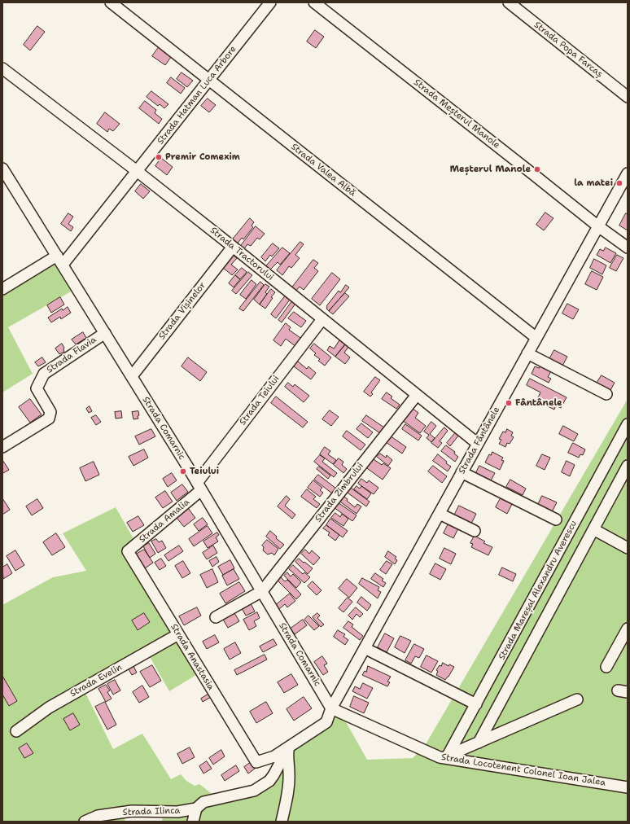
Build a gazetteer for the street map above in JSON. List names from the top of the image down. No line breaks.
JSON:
{"streets":{"street":["Strada Popa Farcaș","Strada Hatman Luca Arbore","Strada Meșterul Manole","Strada Valea Albă","Strada Tractorului","Strada Vișinelor","Strada Flavia","Strada Teiului","Strada Comarnic","Strada Fântânele","Strada Zimbrului","Strada Amalia","Strada Mareșal Alexandru Averescu","Strada Anastasia","Strada Evelin","Strada Locotenent Colonel Ioan Jalea","Strada Ilinca"]},"crossings":[["Strada Hatman Luca Arbore","Strada Valea Albă"],["Strada Hatman Luca Arbore","Strada Tractorului"],["Strada Hatman Luca Arbore","Strada Comarnic"],["Strada Meșterul Manole","Strada Fântânele"],["Strada Valea Albă","Strada Fântânele"],["Strada Tractorului","Strada Vișinelor"],["Strada Tractorului","Strada Teiului"],["Strada Tractorului","Strada Fântânele"],["Strada Tractorului","Strada Zimbrului"],["Strada Vișinelor","Strada Comarnic"],["Strada Flavia","Strada Comarnic"],["Strada Teiului","Strada Comarnic"],["Strada Teiului","Strada Amalia"],["Strada Comarnic","Strada Fântânele"],["Strada Comarnic","Strada Zimbrului"],["Strada Comarnic","Strada Amalia"],["Strada Comarnic","Strada Locotenent Colonel Ioan Jalea"],["Strada Fântânele","Strada Anastasia"],["Strada Fântânele","Strada Locotenent Colonel Ioan Jalea"],["Strada Fântânele","Strada Ilinca"],["Strada Amalia","Strada Anastasia"],["Strada Mareșal Alexandru Averescu","Strada Locotenent Colonel Ioan Jalea"],["Strada Anastasia","Strada Evelin"]],"places":["Premir Comexim","Meșterul Manole","la matei","Fântânele","Teiului"]}
